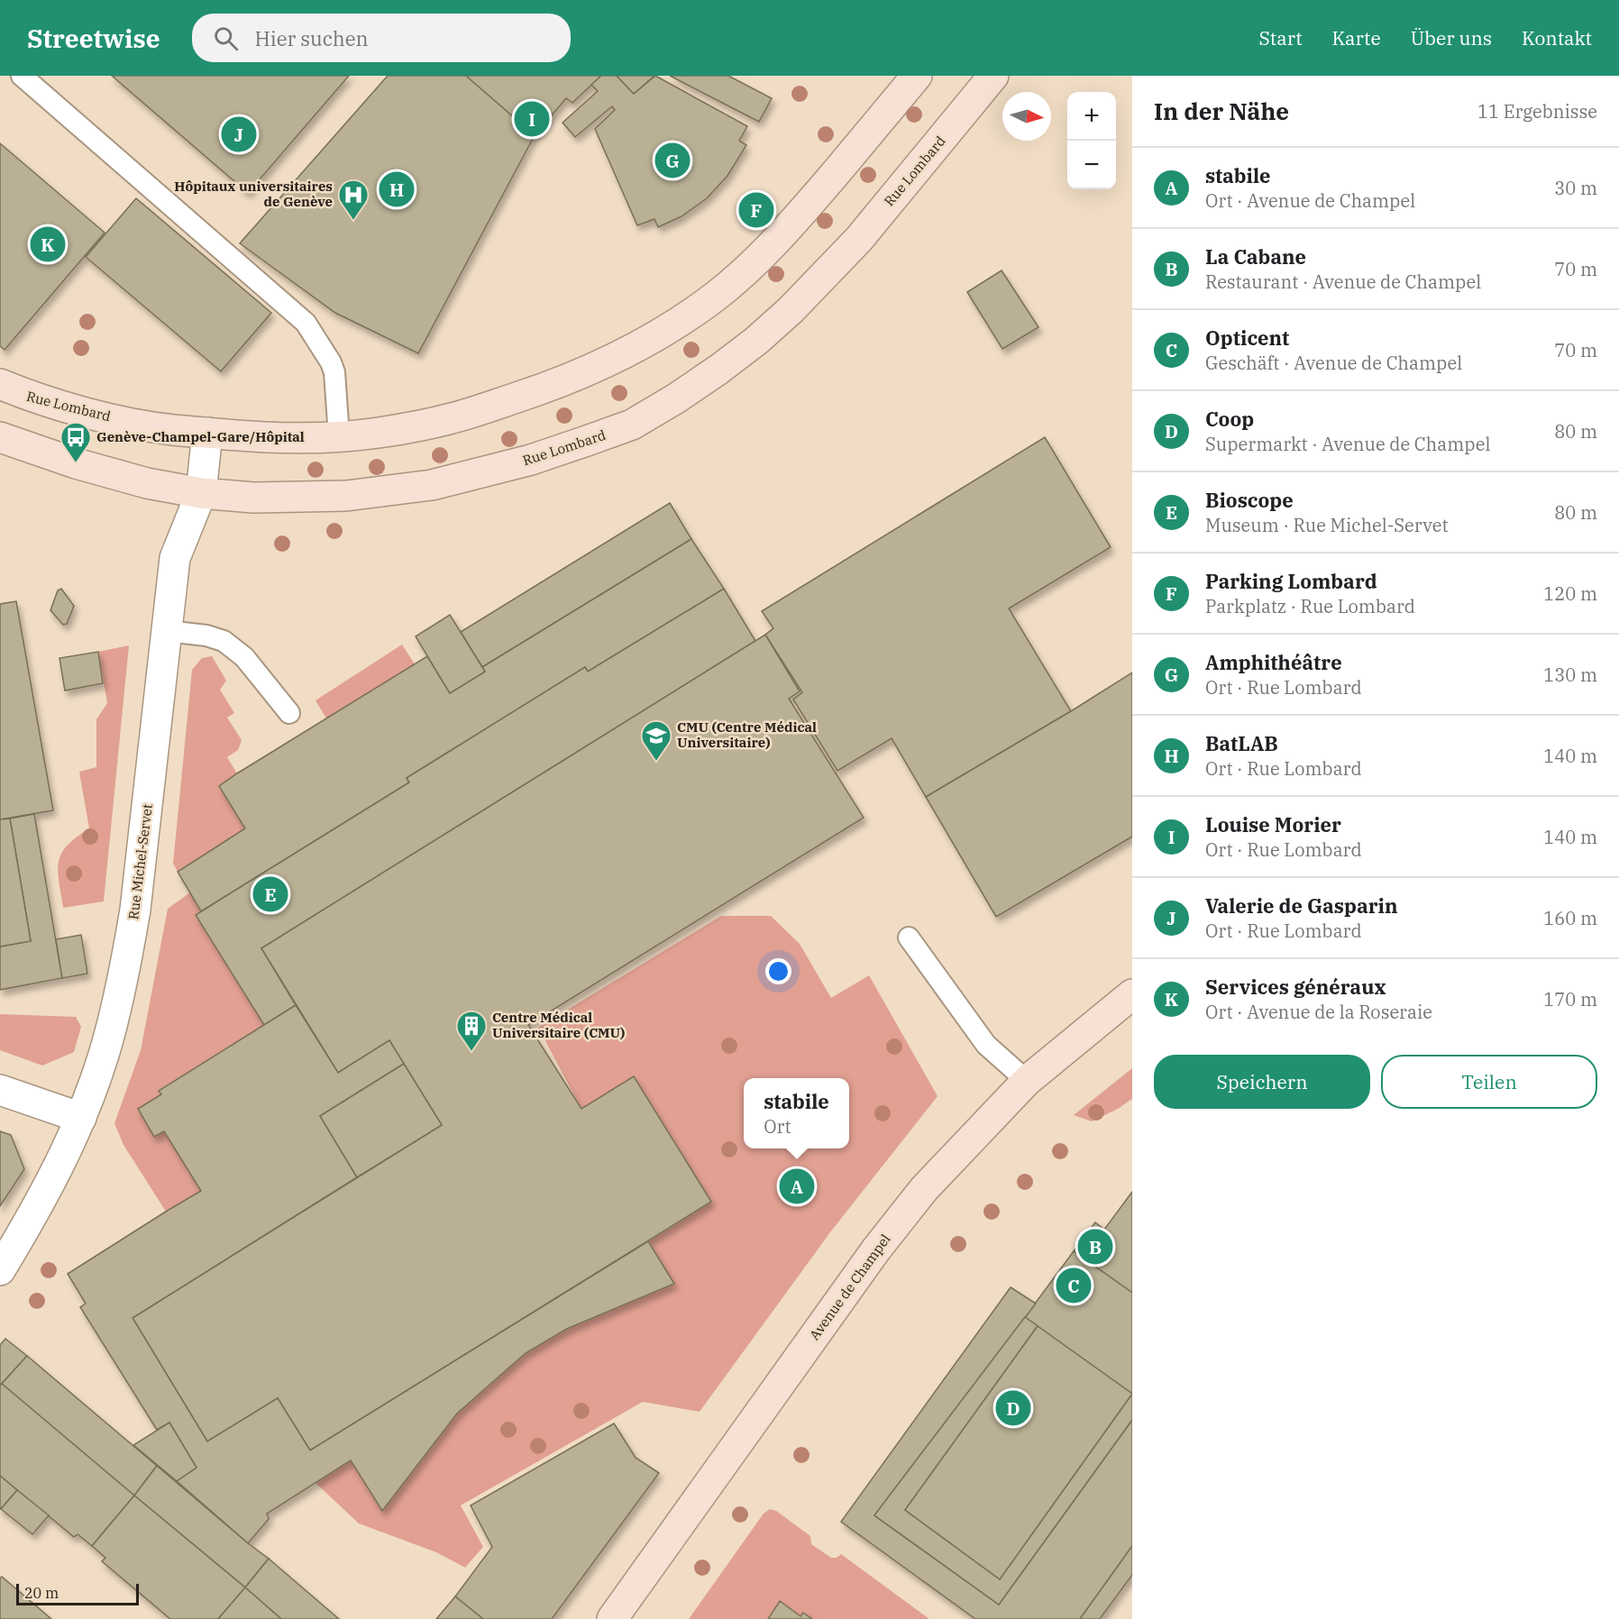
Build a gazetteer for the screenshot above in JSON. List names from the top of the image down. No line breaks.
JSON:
{"streets":{"main road":["Rue Lombard","Avenue de Champel"],"street":["Rue Michel-Servet"]},"crossings":[["Rue Lombard","Rue Michel-Servet"]],"places":{"hospital":["Hôpitaux universitaires de Genève"],"bus stop":["Genève-Champel-Gare/Hôpital"],"school or university":["CMU (Centre Médical Universitaire)"],"building":["Centre Médical Universitaire (CMU)"]},"scale_bar":"20 m","north":"right","page":{"header":"Streetwise","search":"Hier suchen","nav":["Start","Karte","Über uns","Kontakt"],"heading":["In der Nähe","11 Ergebnisse"],"map_buttons":["+","−"],"pins":["I","J","G","H","F","K","E","A","B","C","D"],"list":[{"mark":"A","name":"stabile","note":"Ort · Avenue de Champel","value":"30 m"},{"mark":"B","name":"La Cabane","note":"Restaurant · Avenue de Champel","value":"70 m"},{"mark":"C","name":"Opticent","note":"Geschäft · Avenue de Champel","value":"70 m"},{"mark":"D","name":"Coop","note":"Supermarkt · Avenue de Champel","value":"80 m"},{"mark":"E","name":"Bioscope","note":"Museum · Rue Michel-Servet","value":"80 m"},{"mark":"F","name":"Parking Lombard","note":"Parkplatz · Rue Lombard","value":"120 m"},{"mark":"G","name":"Amphithéâtre","note":"Ort · Rue Lombard","value":"130 m"},{"mark":"H","name":"BatLAB","note":"Ort · Rue Lombard","value":"140 m"},{"mark":"I","name":"Louise Morier","note":"Ort · Rue Lombard","value":"140 m"},{"mark":"J","name":"Valerie de Gasparin","note":"Ort · Rue Lombard","value":"160 m"},{"mark":"K","name":"Services généraux","note":"Ort · Avenue de la Roseraie","value":"170 m"}],"buttons":["Speichern","Teilen"],"popup":["stabile","Ort"],"scale":"20 m"}}
